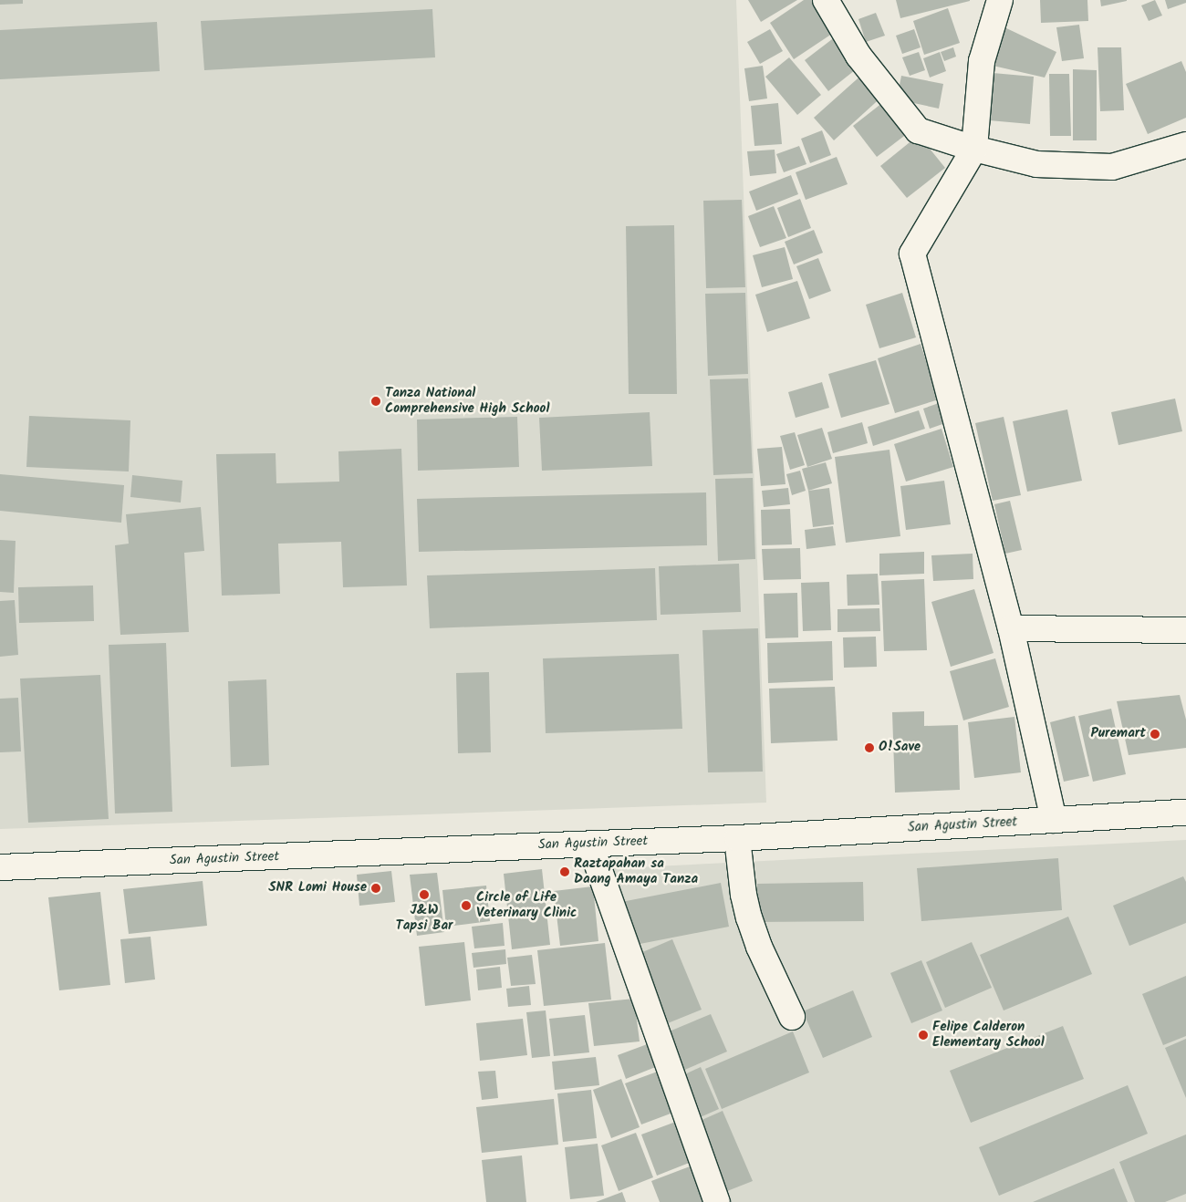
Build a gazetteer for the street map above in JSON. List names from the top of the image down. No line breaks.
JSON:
{"streets":{"street":["San Agustin Street"]},"places":["Tanza National Comprehensive High School","Puremart","O!Save","Raztapahan sa Daang Amaya Tanza","SNR Lomi House","J&W Tapsi Bar","Circle of Life Veterinary Clinic","Felipe Calderon Elementary School"]}
